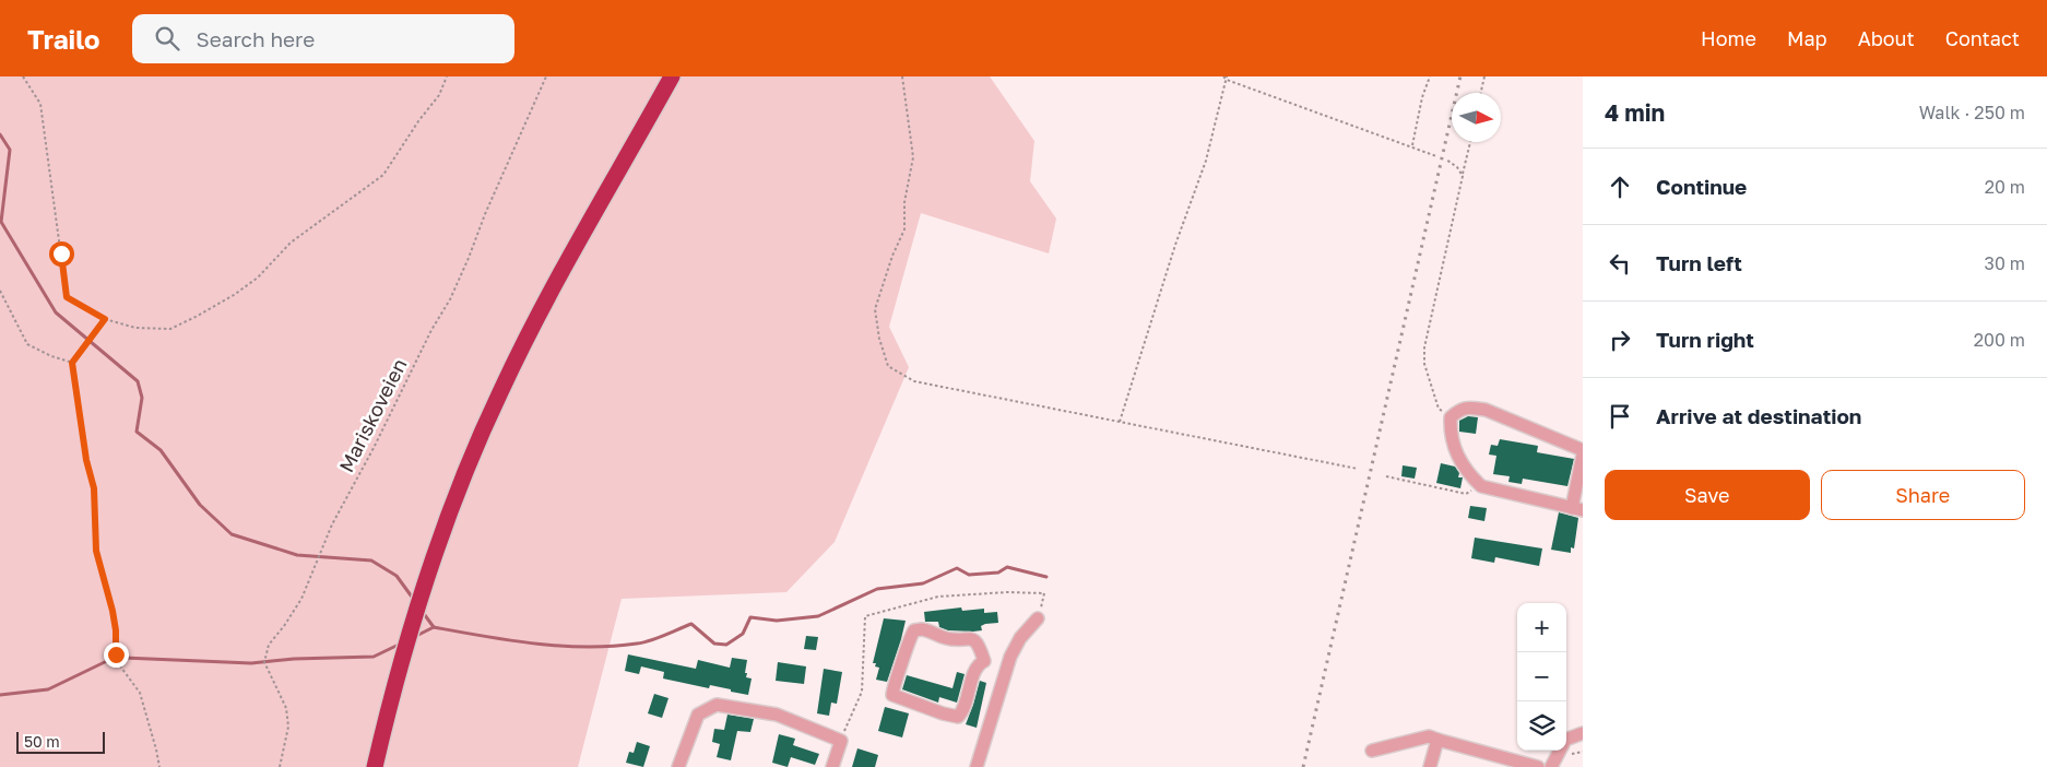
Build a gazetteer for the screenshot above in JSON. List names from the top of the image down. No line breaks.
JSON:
{"streets":{"path":["Mariskoveien"]},"scale_bar":"50 m","north":"right","page":{"header":"Trailo","search":"Search here","nav":["Home","Map","About","Contact"],"heading":["4 min","Walk · 250 m"],"list":[["Continue","20 m"],["Turn left","30 m"],["Turn right","200 m"],"Arrive at destination"],"buttons":["Save","Share"],"map_buttons":["+","−"],"scale":"50 m"}}
